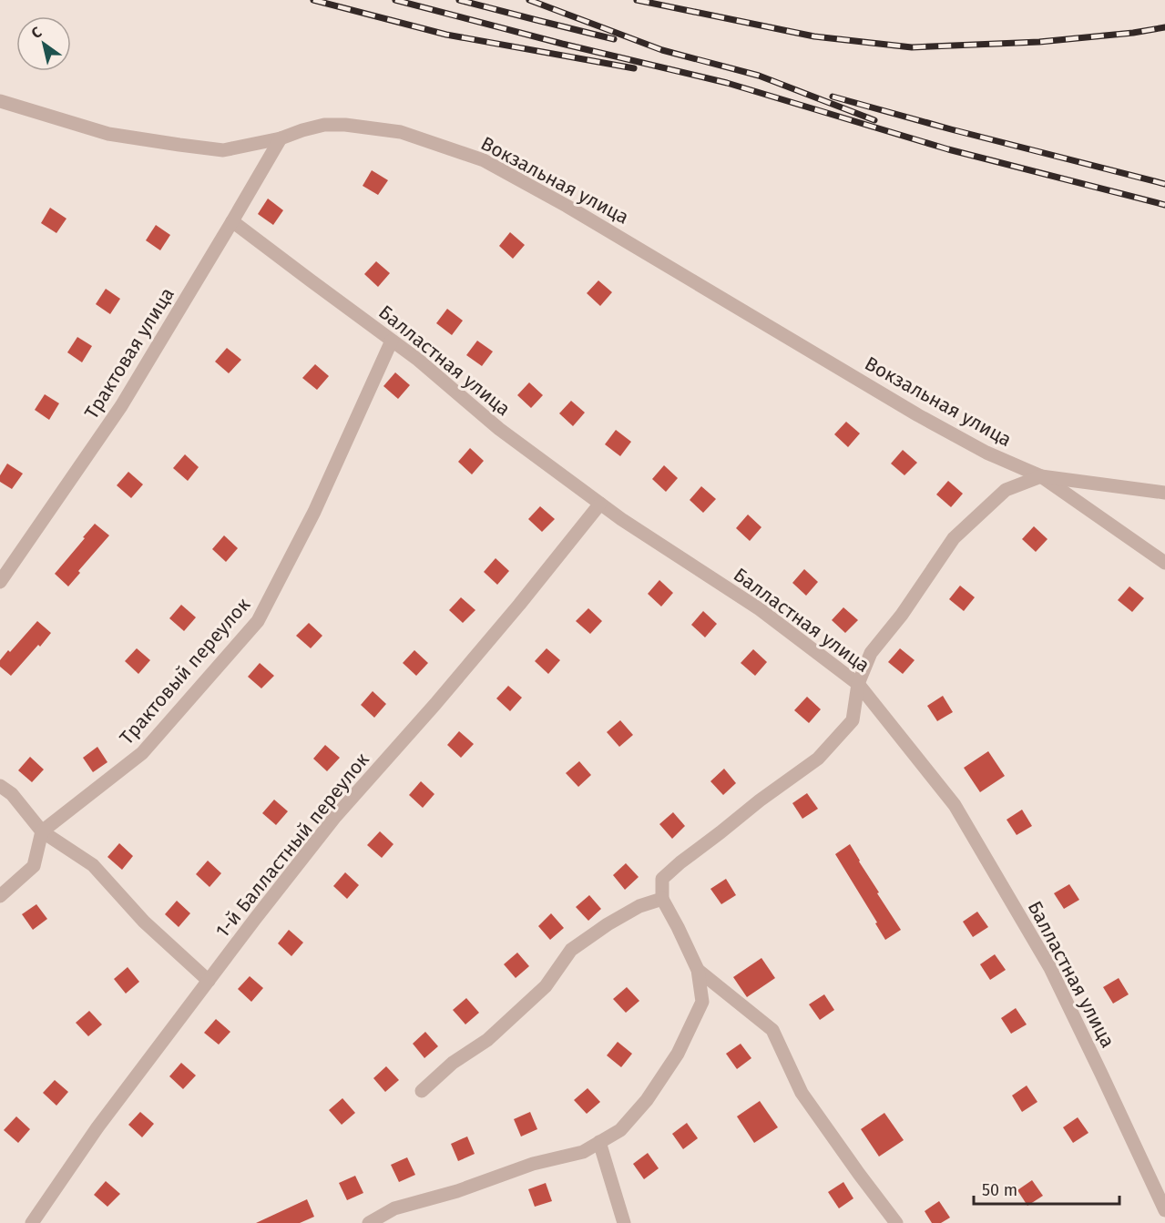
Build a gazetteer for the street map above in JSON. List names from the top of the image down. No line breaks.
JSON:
{"streets":{"street":["Вокзальная улица","Трактовая улица","Балластная улица","Трактовый переулок","1-й Балластный переулок"]},"crossings":[["Вокзальная улица","Трактовая улица"],["Трактовая улица","Балластная улица"],["Балластная улица","Трактовый переулок"],["Балластная улица","1-й Балластный переулок"]],"scale_bar":"50 m","north":"top left"}
